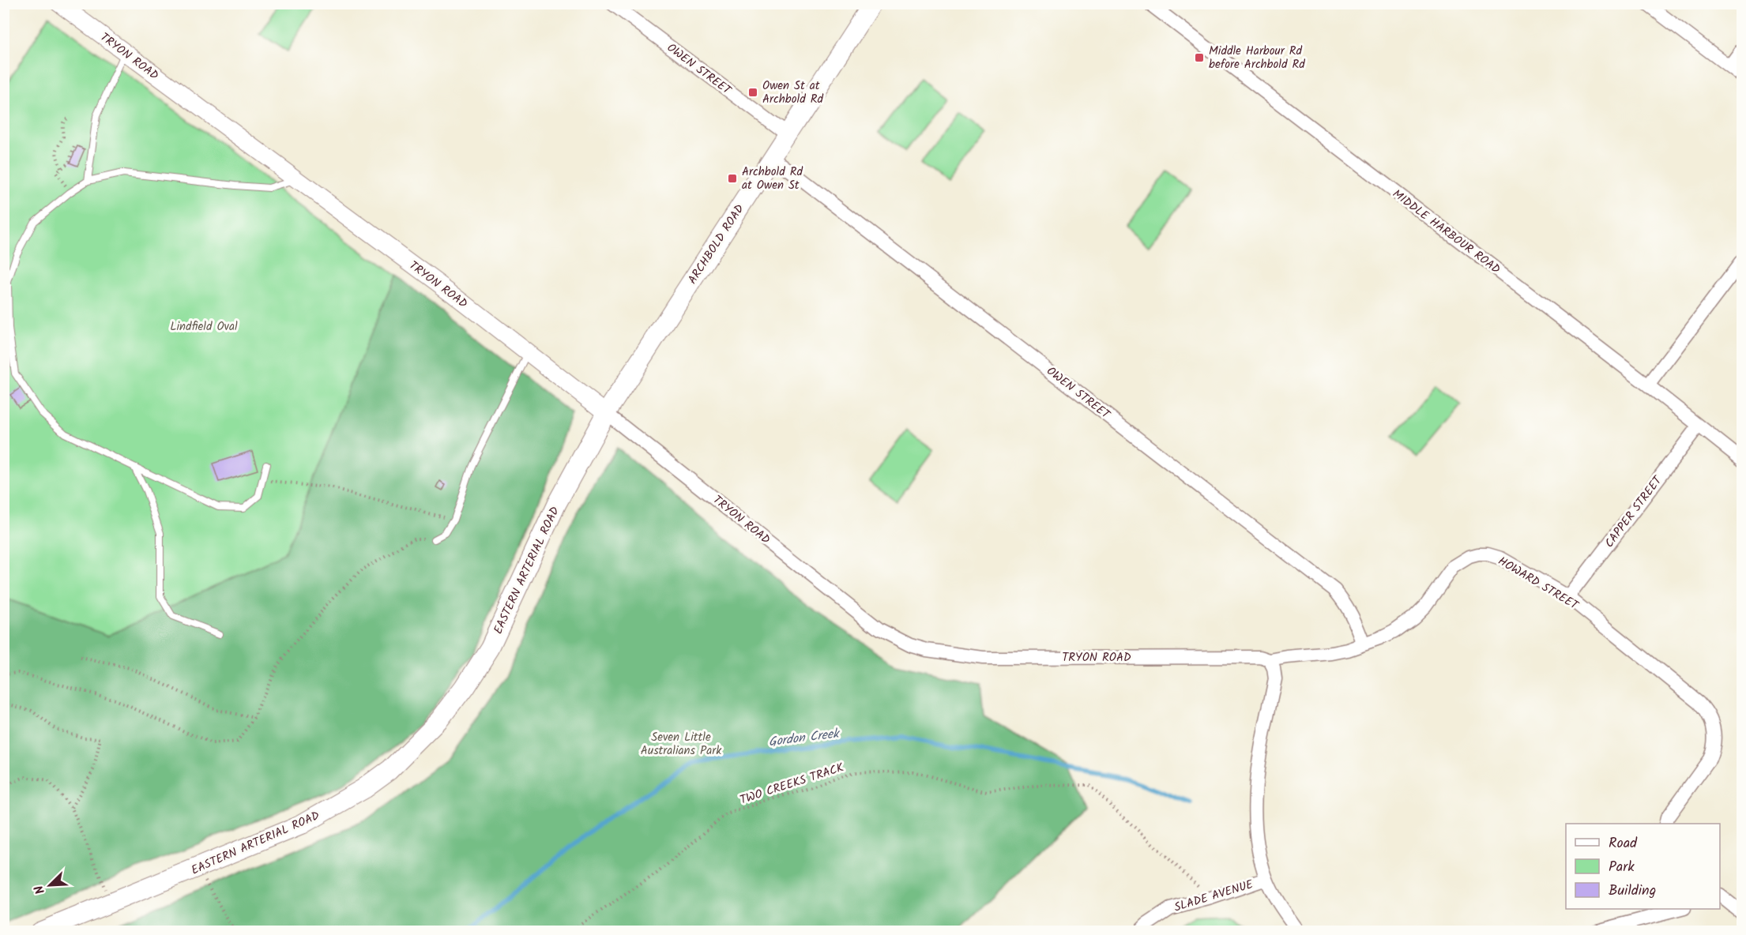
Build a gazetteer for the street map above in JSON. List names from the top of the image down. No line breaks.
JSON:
{"streets":{"main road":["ARCHBOLD ROAD","EASTERN ARTERIAL ROAD"],"street":["TRYON ROAD","OWEN STREET","MIDDLE HARBOUR ROAD","CAPPER STREET","HOWARD STREET","SLADE AVENUE"],"path":["TWO CREEKS TRACK"]},"crossings":[["TRYON ROAD","ARCHBOLD ROAD"],["TRYON ROAD","EASTERN ARTERIAL ROAD"],["TRYON ROAD","HOWARD STREET"],["OWEN STREET","ARCHBOLD ROAD"],["OWEN STREET","HOWARD STREET"],["MIDDLE HARBOUR ROAD","CAPPER STREET"],["ARCHBOLD ROAD","EASTERN ARTERIAL ROAD"],["CAPPER STREET","HOWARD STREET"],["TWO CREEKS TRACK","SLADE AVENUE"]],"water":["Gordon Creek"],"parks":["Lindfield Oval","Seven Little Australians Park"],"places":{"transit":["Middle Harbour Rd before Archbold Rd","Owen St at Archbold Rd","Archbold Rd at Owen St"]},"legend":["Road","Park","Building"],"north":"bottom left"}
